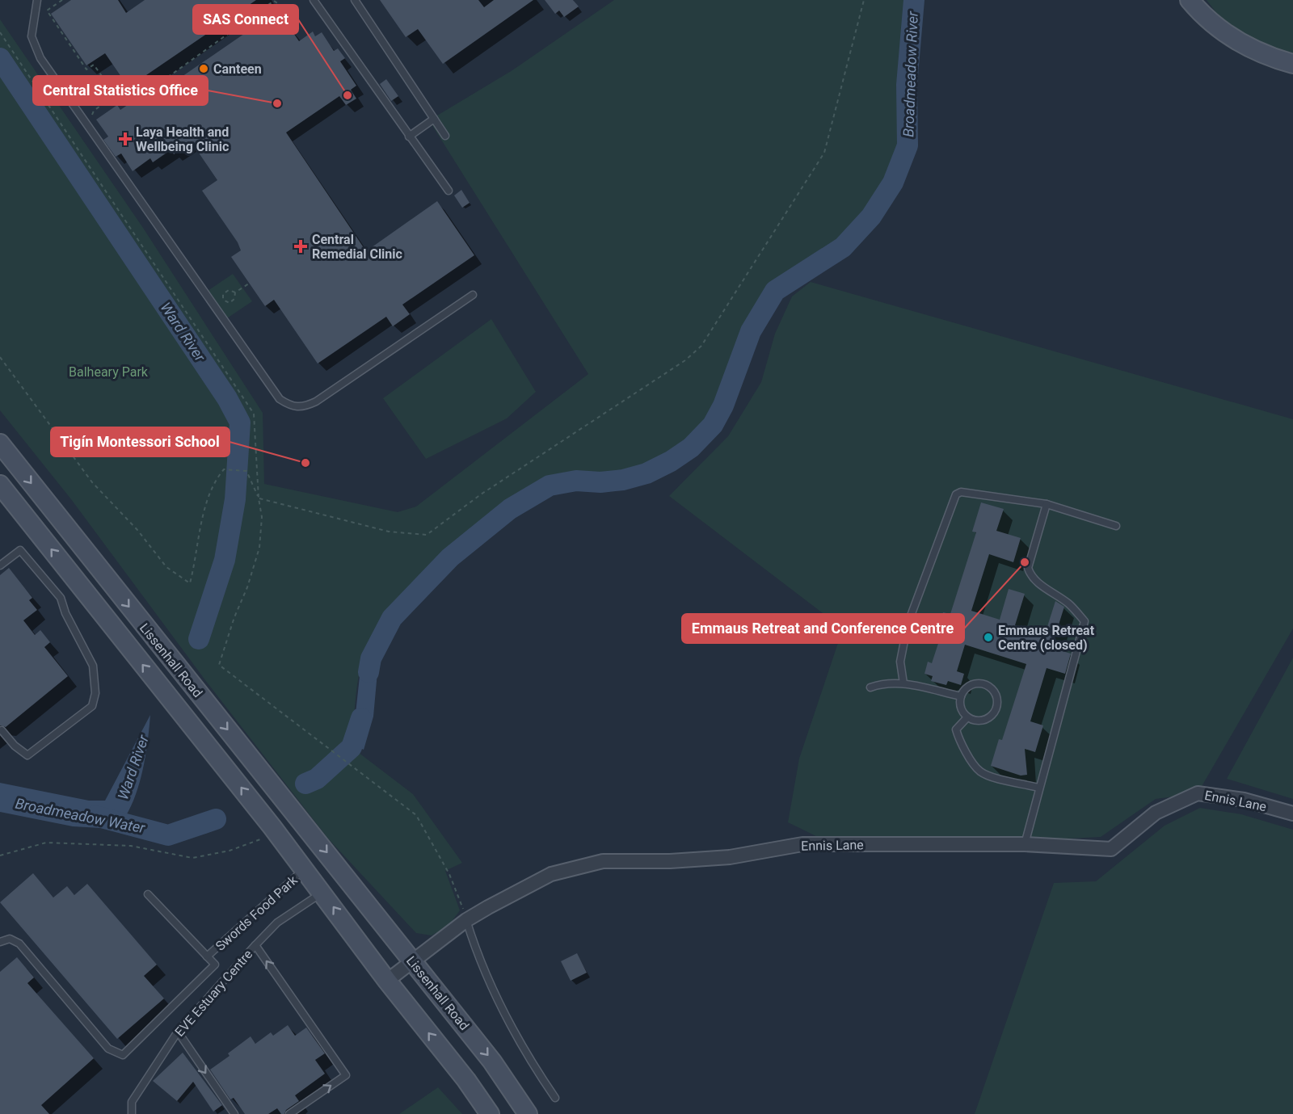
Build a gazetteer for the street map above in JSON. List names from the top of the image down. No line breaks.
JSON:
{"streets":{"main road":["Lissenhall Road"],"street":["Ennis Lane"],"lane":["Swords Food Park","EVE Estuary Centre"]},"crossings":[["Lissenhall Road","Ennis Lane"],["Lissenhall Road","Swords Food Park"],["Lissenhall Road","EVE Estuary Centre"]],"water":["Broadmeadow River","Ward River","Broadmeadow Water"],"parks":["Balheary Park"],"places":{"other":["Canteen","SAS Connect","Central Statistics Office","Tigín Montessori School","Emmaus Retreat and Conference Centre","Emmaus Retreat Centre (closed)"],"health":["Laya Health and Wellbeing Clinic","Central Remedial Clinic"]}}
